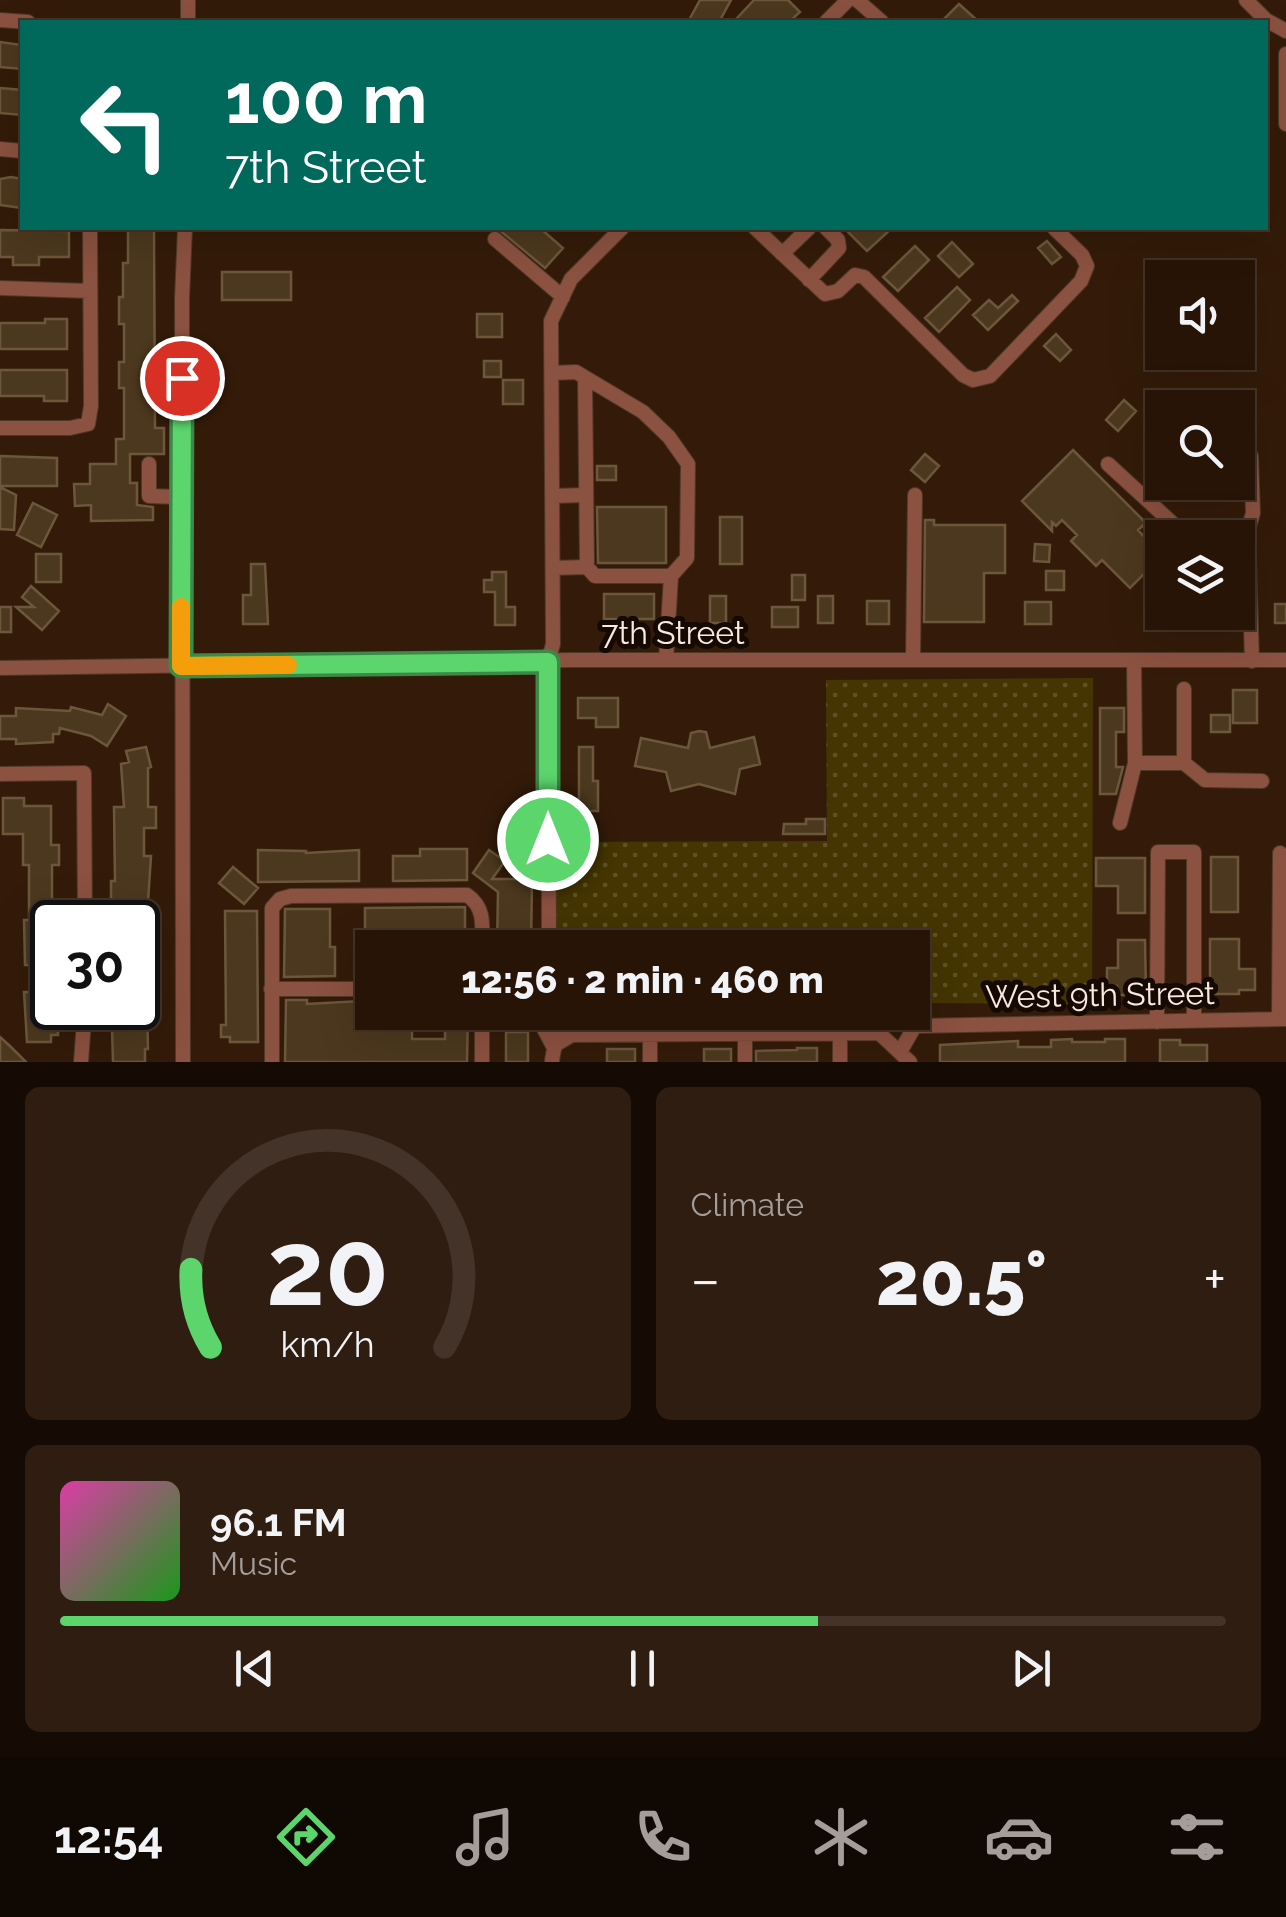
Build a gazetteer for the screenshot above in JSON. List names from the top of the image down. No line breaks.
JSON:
{"streets":{"street":["7th Street","West 9th Street"]},"page":{"turn":["100 m","7th Street"],"limit":"30","trip":"12:56 · 2 min · 460 m","tile":"Climate","heat":["−","20.5°","+"],"song":["96.1 FM","Music"],"tabs":"12:54","gauge":["20","km/h"]}}
